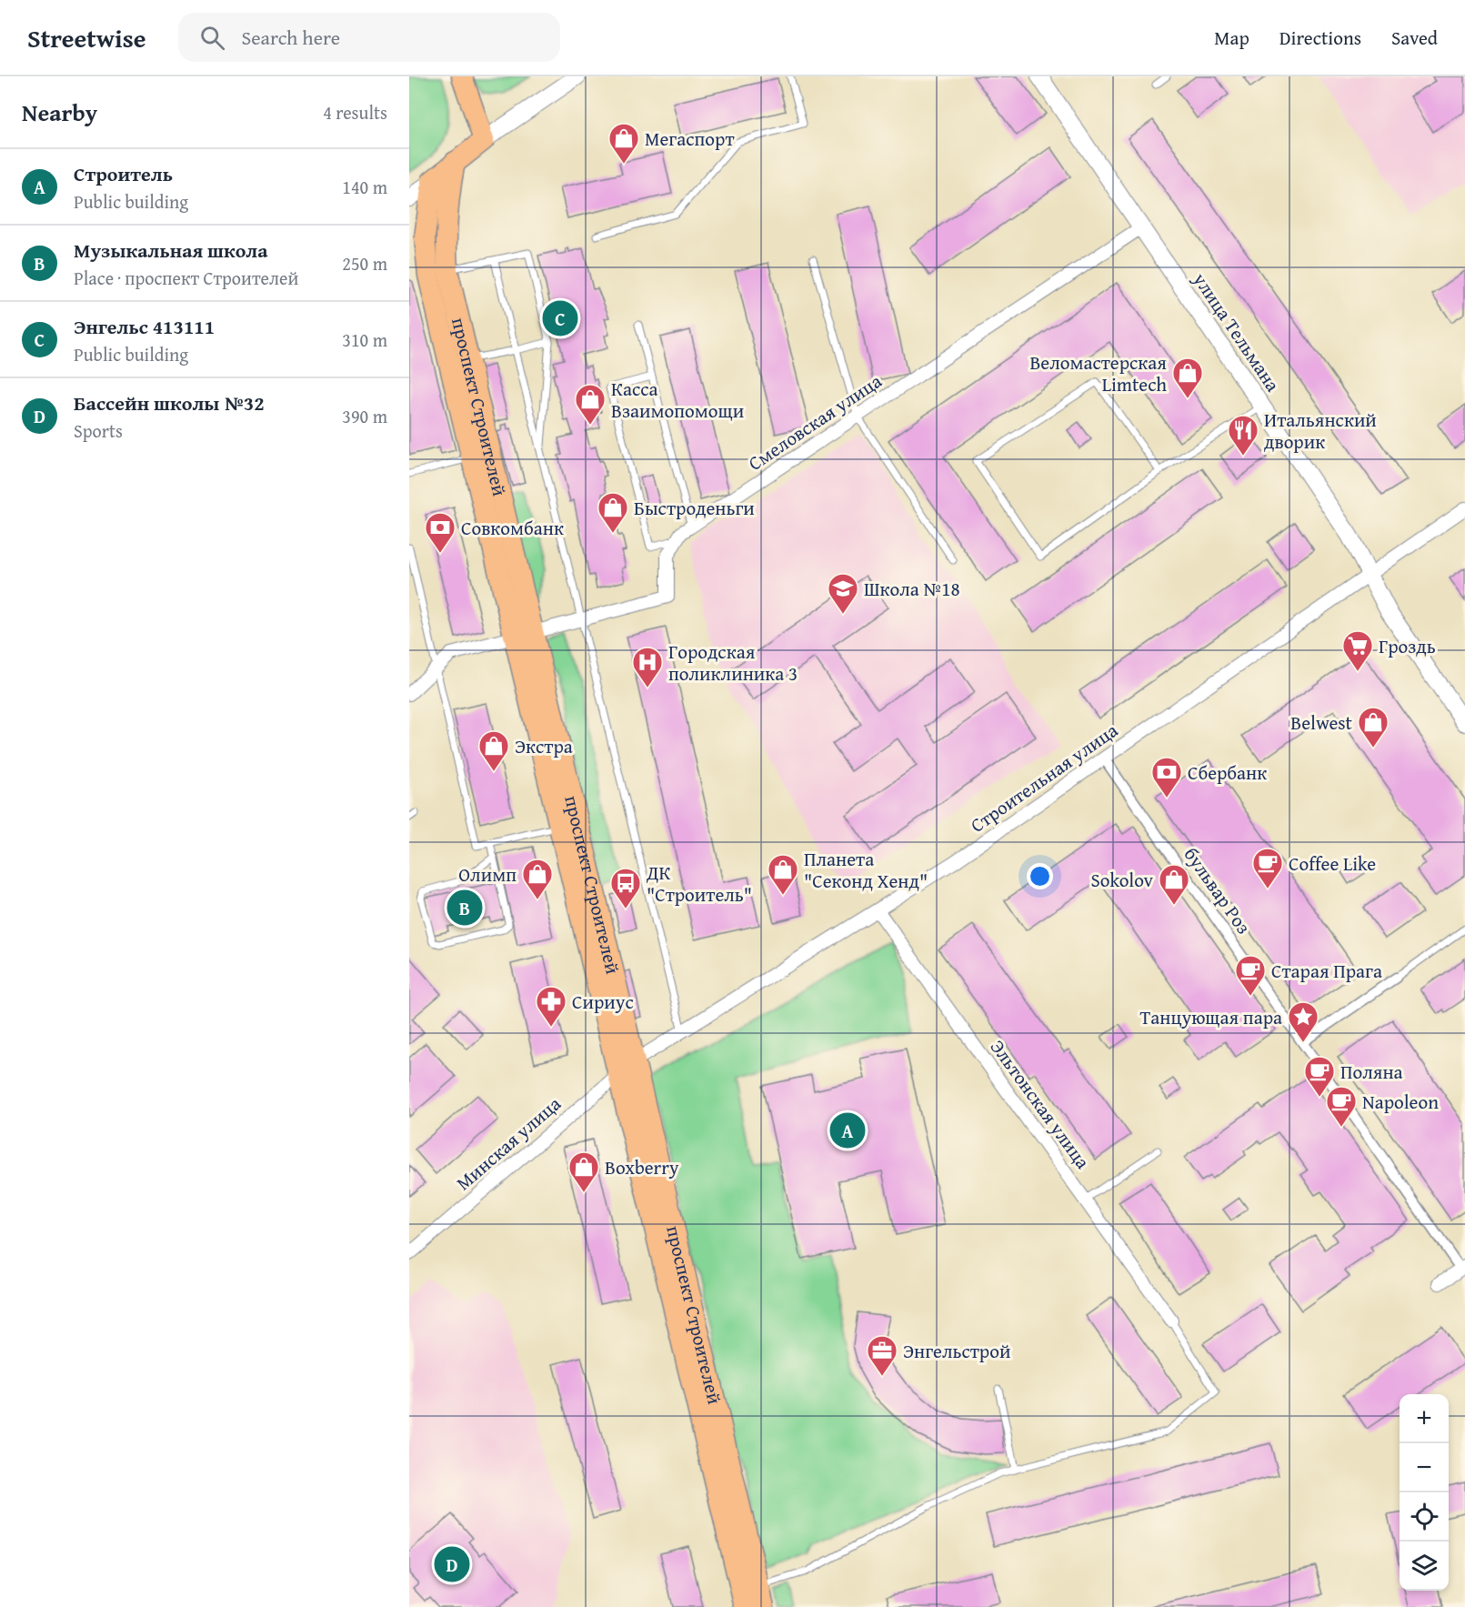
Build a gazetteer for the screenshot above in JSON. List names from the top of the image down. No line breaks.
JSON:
{"streets":{"main road":["проспект Строителей"],"street":["улица Тельмана","Смеловская улица","Строительная улица","бульвар Роз","Эльтонская улица","Минская улица"]},"crossings":[["улица Тельмана","Смеловская улица"],["улица Тельмана","Строительная улица"],["проспект Строителей","Строительная улица"],["проспект Строителей","Минская улица"],["Строительная улица","бульвар Роз"],["Строительная улица","Эльтонская улица"],["Строительная улица","Минская улица"]],"places":{"shop":["Мегаспорт","Веломастерская Limtech","Касса Взаимопомощи","Быстроденьги","Belwest","Экстра","Планета \"Секонд Хенд\"","Олимп","Sokolov","Boxberry"],"restaurant":["Итальянский дворик"],"bank":["Совкомбанк","Сбербанк"],"school or university":["Школа №18"],"supermarket":["Гроздь"],"hospital":["Городская поликлиника 3"],"cafe":["Coffee Like","Старая Прага","Поляна","Napoleon"],"bus stop":["ДК \"Строитель\""],"pharmacy":["Сириус"],"place":["Танцующая пара"],"office":["Энгельстрой"]},"page":{"header":"Streetwise","search":"Search here","nav":["Map","Directions","Saved"],"heading":["Nearby","4 results"],"list":[{"mark":"A","name":"Строитель","note":"Public building","value":"140 m"},{"mark":"B","name":"Музыкальная школа","note":"Place · проспект Строителей","value":"250 m"},{"mark":"C","name":"Энгельс 413111","note":"Public building","value":"310 m"},{"mark":"D","name":"Бассейн школы №32","note":"Sports","value":"390 m"}],"pins":["C","B","A","D"],"map_buttons":["+","−"]}}
